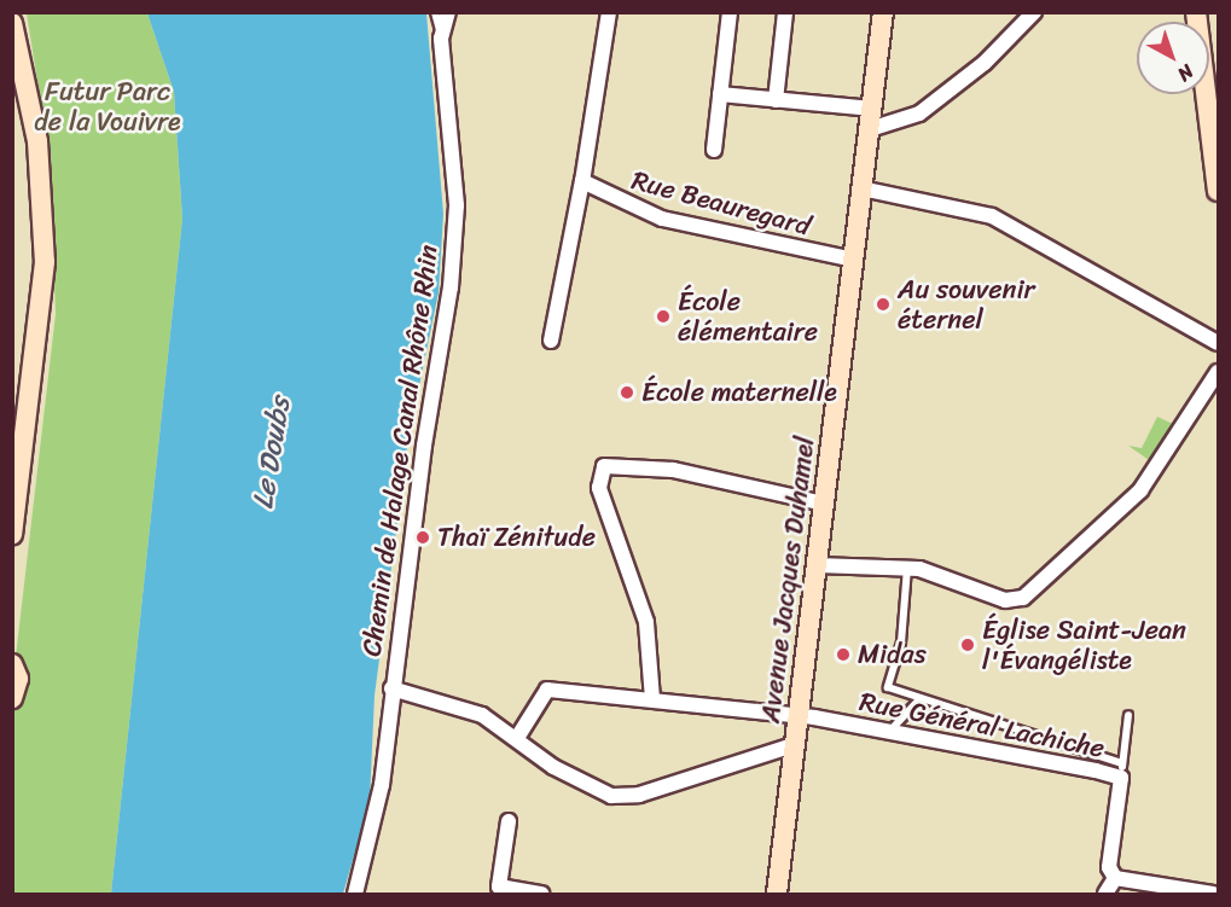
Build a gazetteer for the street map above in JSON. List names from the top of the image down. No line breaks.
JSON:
{"streets":{"main road":["Avenue Jacques Duhamel"],"street":["Rue Beauregard","Chemin de Halage Canal Rhône Rhin","Rue Général Lachiche"]},"crossings":[["Rue Beauregard","Avenue Jacques Duhamel"],["Avenue Jacques Duhamel","Rue Général Lachiche"]],"water":["Le Doubs"],"parks":["Futur Parc de la Vouivre"],"places":["Au souvenir éternel","École élémentaire","École maternelle","Thaï Zénitude","Église Saint-Jean l'Évangéliste","Midas"],"north":"bottom right"}
